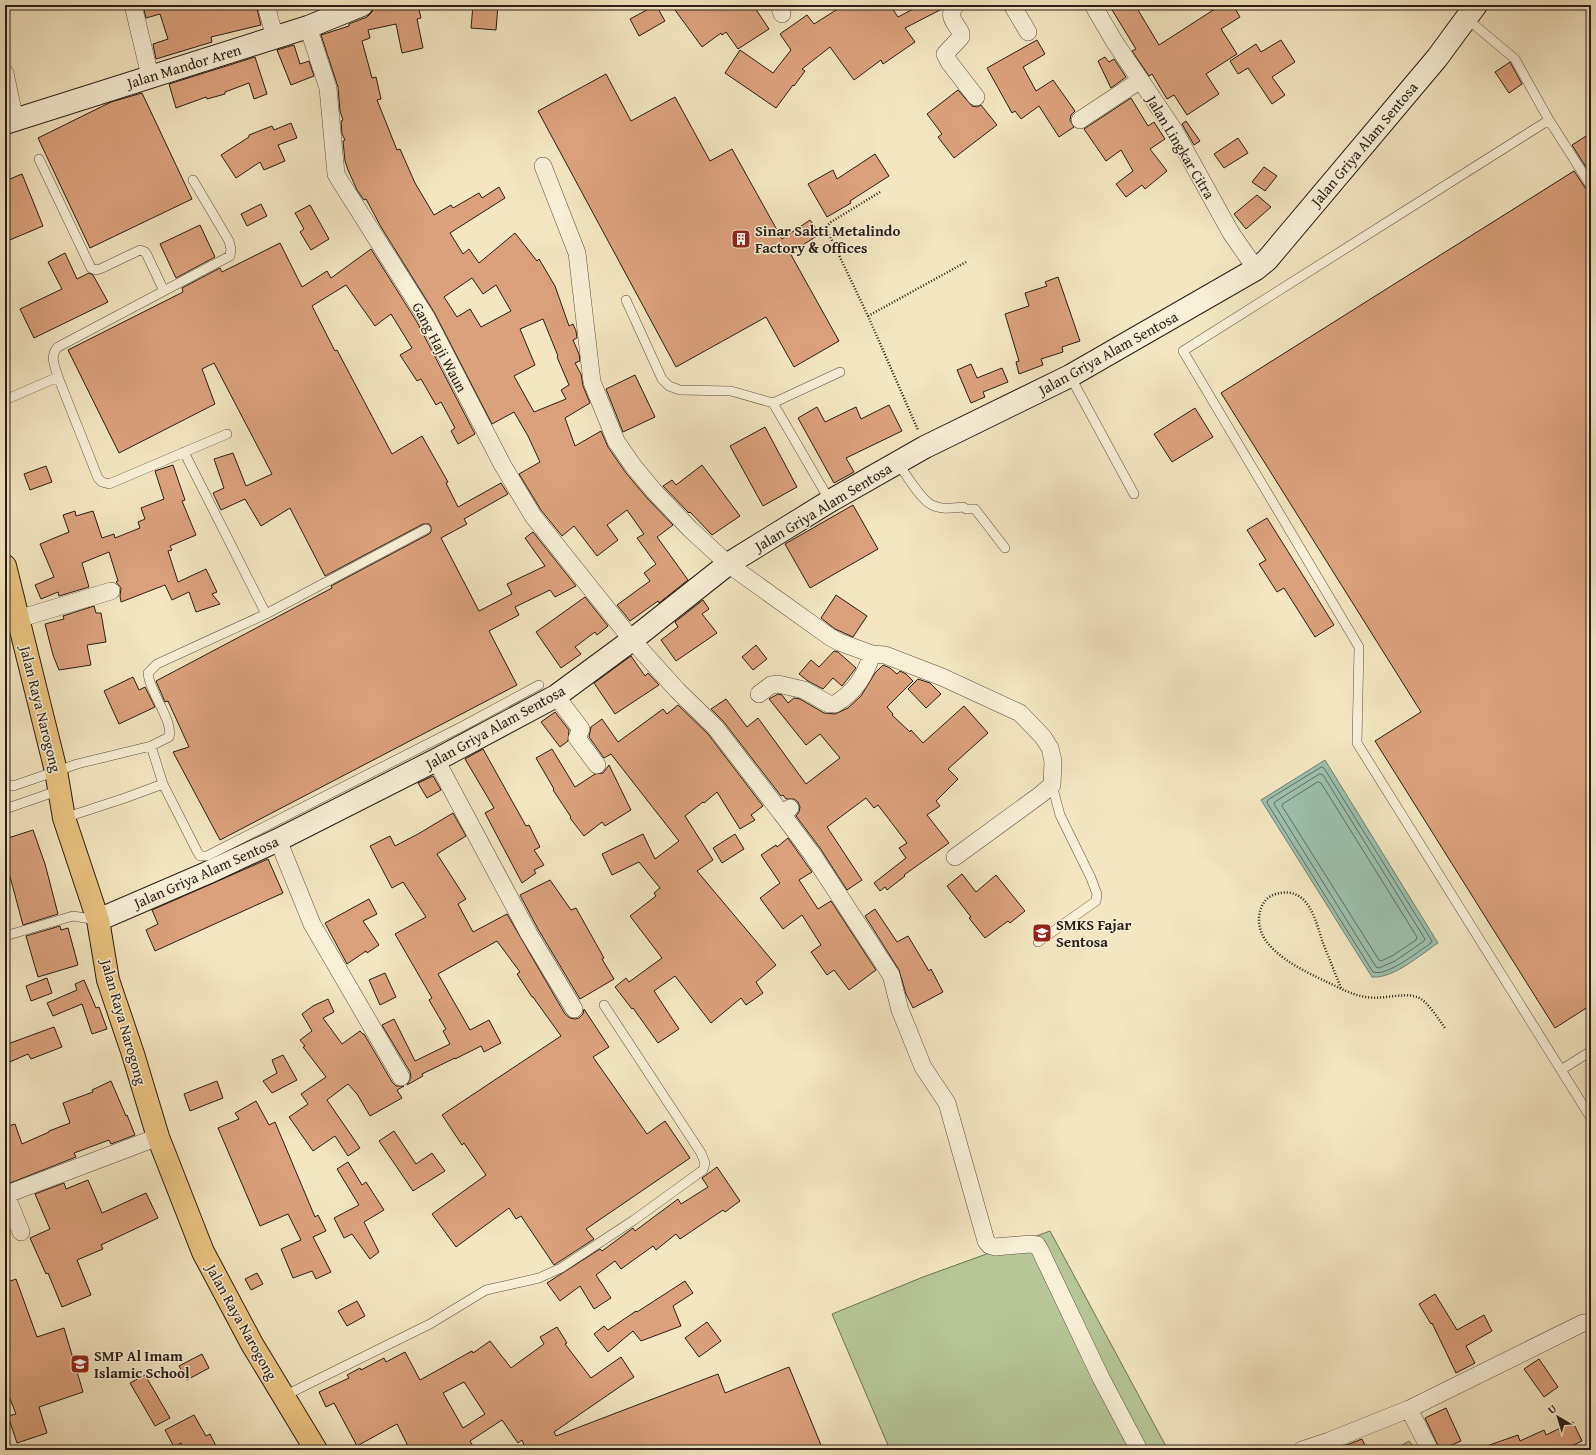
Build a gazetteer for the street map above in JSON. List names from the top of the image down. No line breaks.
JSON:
{"streets":{"main road":["Jalan Raya Narogong"],"street":["Jalan Mandor Aren","Jalan Griya Alam Sentosa","Jalan Lingkar Citra","Gang Haji Waun"]},"crossings":[["Jalan Mandor Aren","Gang Haji Waun"],["Jalan Griya Alam Sentosa","Jalan Lingkar Citra"],["Jalan Griya Alam Sentosa","Gang Haji Waun"],["Jalan Griya Alam Sentosa","Jalan Raya Narogong"]],"places":{"building":["Sinar Sakti Metalindo Factory & Offices"],"school or university":["SMKS Fajar Sentosa","SMP Al Imam Islamic School"]},"north":"top left"}
